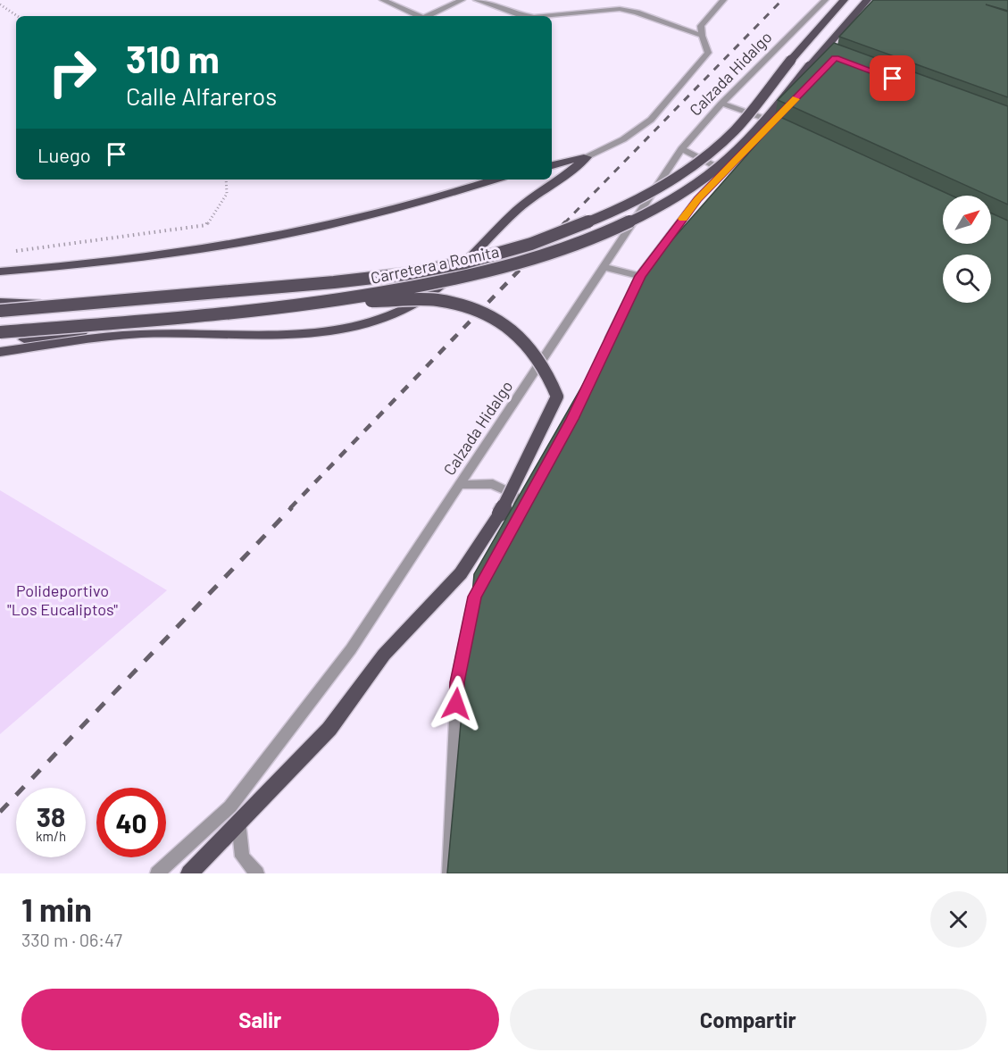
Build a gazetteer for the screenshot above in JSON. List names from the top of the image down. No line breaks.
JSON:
{"streets":{"main road":["Carretera a Romita"],"street":["Calzada Hidalgo"]},"parks":["Polideportivo \"Los Eucaliptos\""],"north":"top right","page":{"turn":["310 m","Calle Alfareros"],"then":"Luego","speed":"38 km/h","limit":"40","heading":["1 min","330 m · 06:47"],"buttons":["Salir","Compartir"]}}
